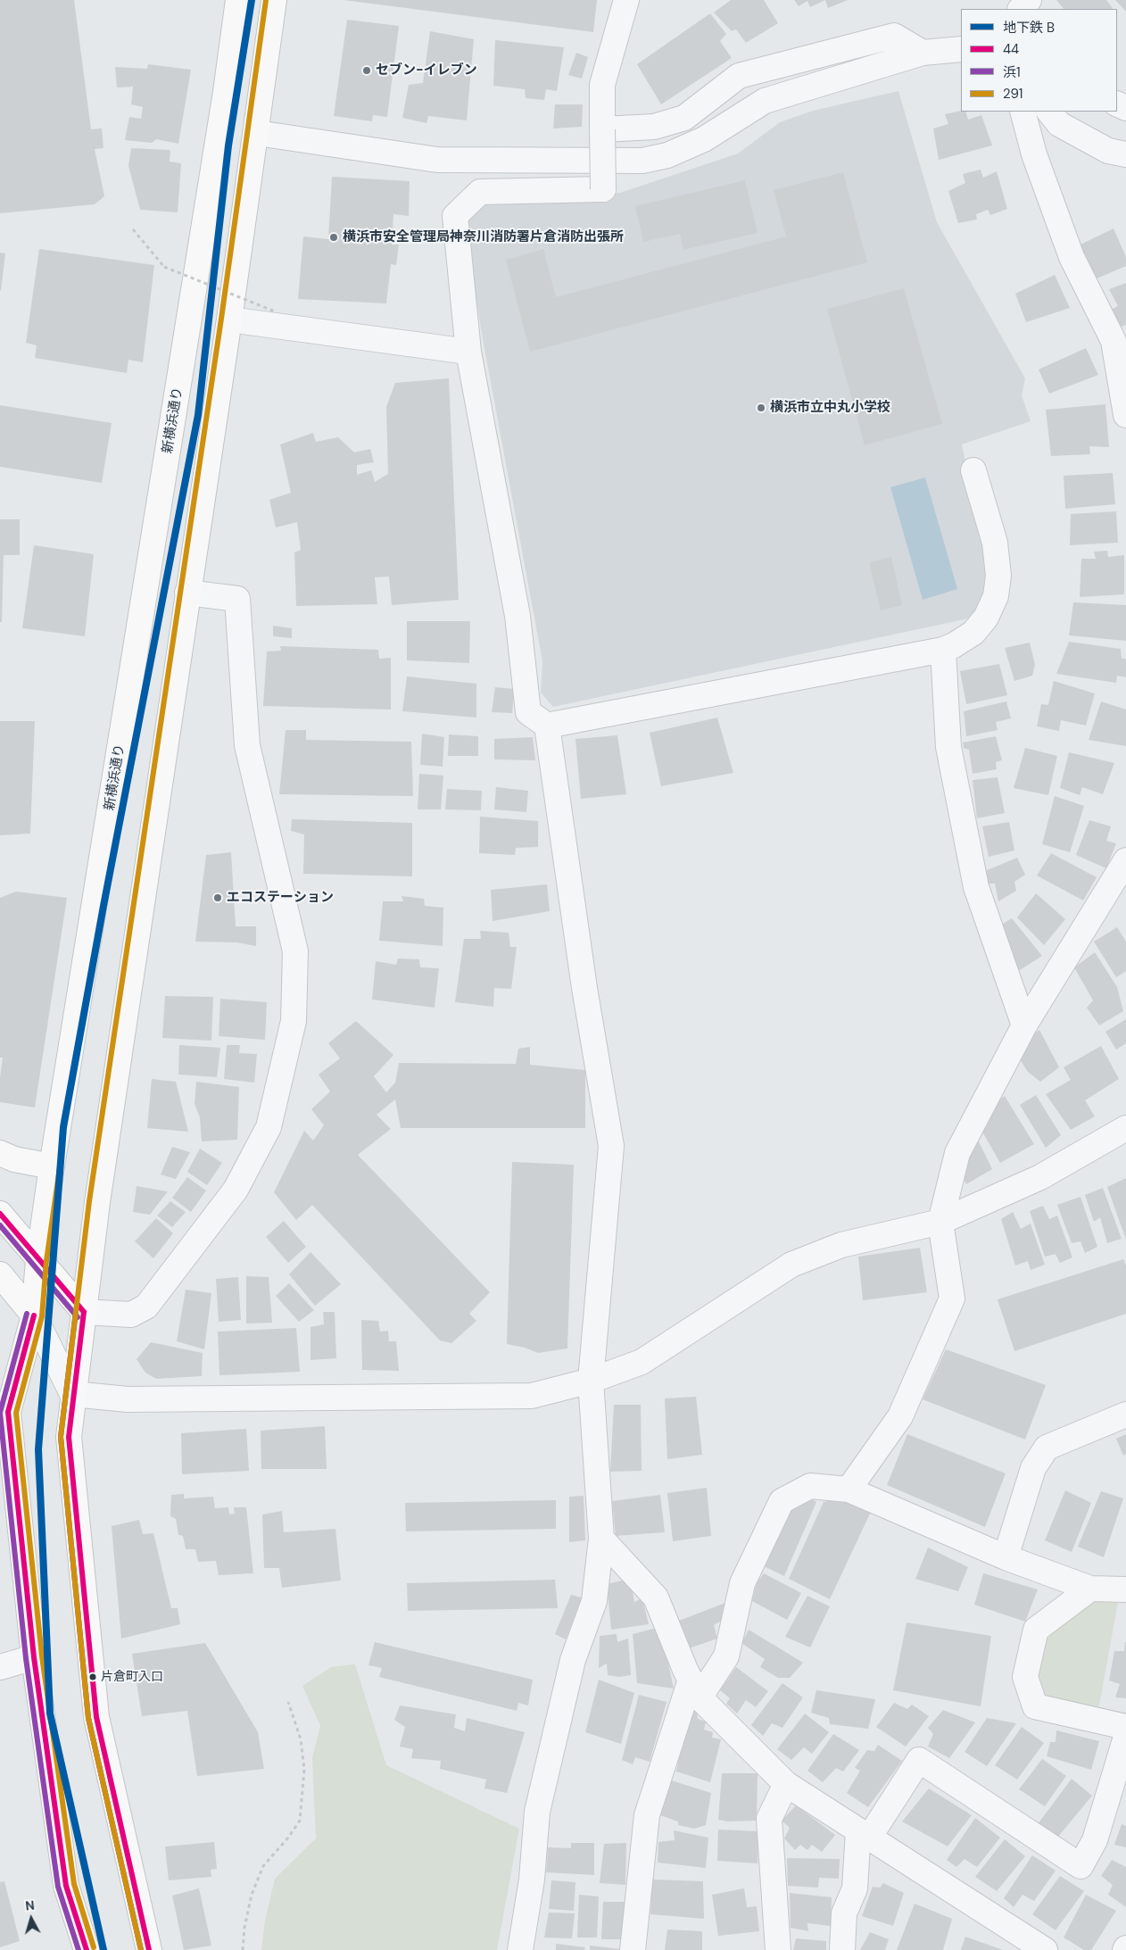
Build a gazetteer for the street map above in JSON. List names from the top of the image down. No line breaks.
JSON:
{"streets":{"main road":["新横浜通り"]},"places":["セブン-イレブン","横浜市安全管理局神奈川消防署片倉消防出張所","横浜市立中丸小学校","エコステーション","片倉町入口"],"lines":["metro line B","transit line 291","transit line 44","transit line 浜1"],"legend":["地下鉄 B","44","浜1","291"],"north":"top"}
